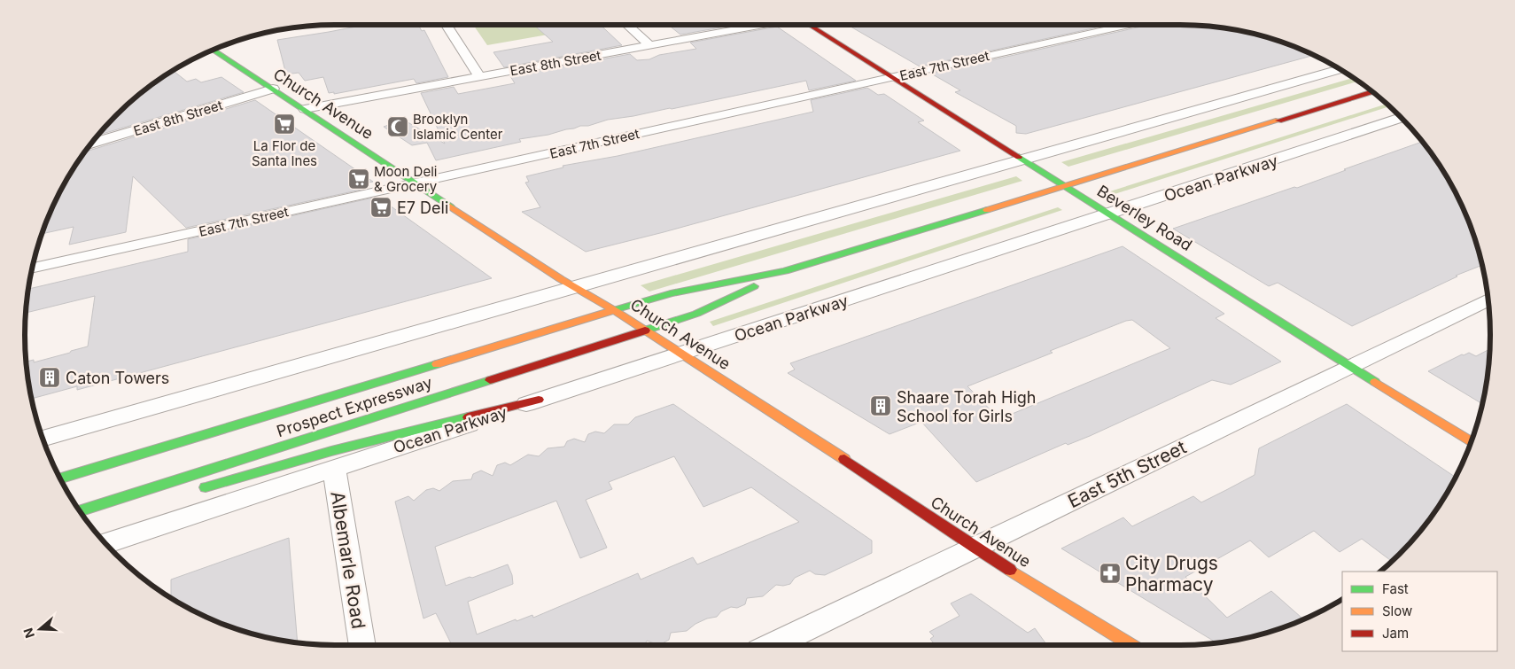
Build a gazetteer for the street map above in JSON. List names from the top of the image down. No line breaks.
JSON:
{"streets":{"main road":["Church Avenue","Beverley Road","Prospect Expressway"],"street":["East 8th Street","East 7th Street","Ocean Parkway","East 5th Street","Albemarle Road"]},"crossings":[["East 8th Street","Church Avenue"],["East 7th Street","Church Avenue"],["East 7th Street","Beverley Road"],["Church Avenue","Ocean Parkway"],["Church Avenue","Prospect Expressway"],["Church Avenue","East 5th Street"],["Ocean Parkway","Beverley Road"],["Ocean Parkway","Albemarle Road"],["Beverley Road","East 5th Street"]],"places":{"supermarket":["La Flor de Santa Ines","Moon Deli & Grocery","E7 Deli"],"mosque":["Brooklyn Islamic Center"],"building":["Caton Towers","Shaare Torah High School for Girls"],"pharmacy":["City Drugs Pharmacy"]},"legend":["Fast","Slow","Jam"],"north":"left"}
